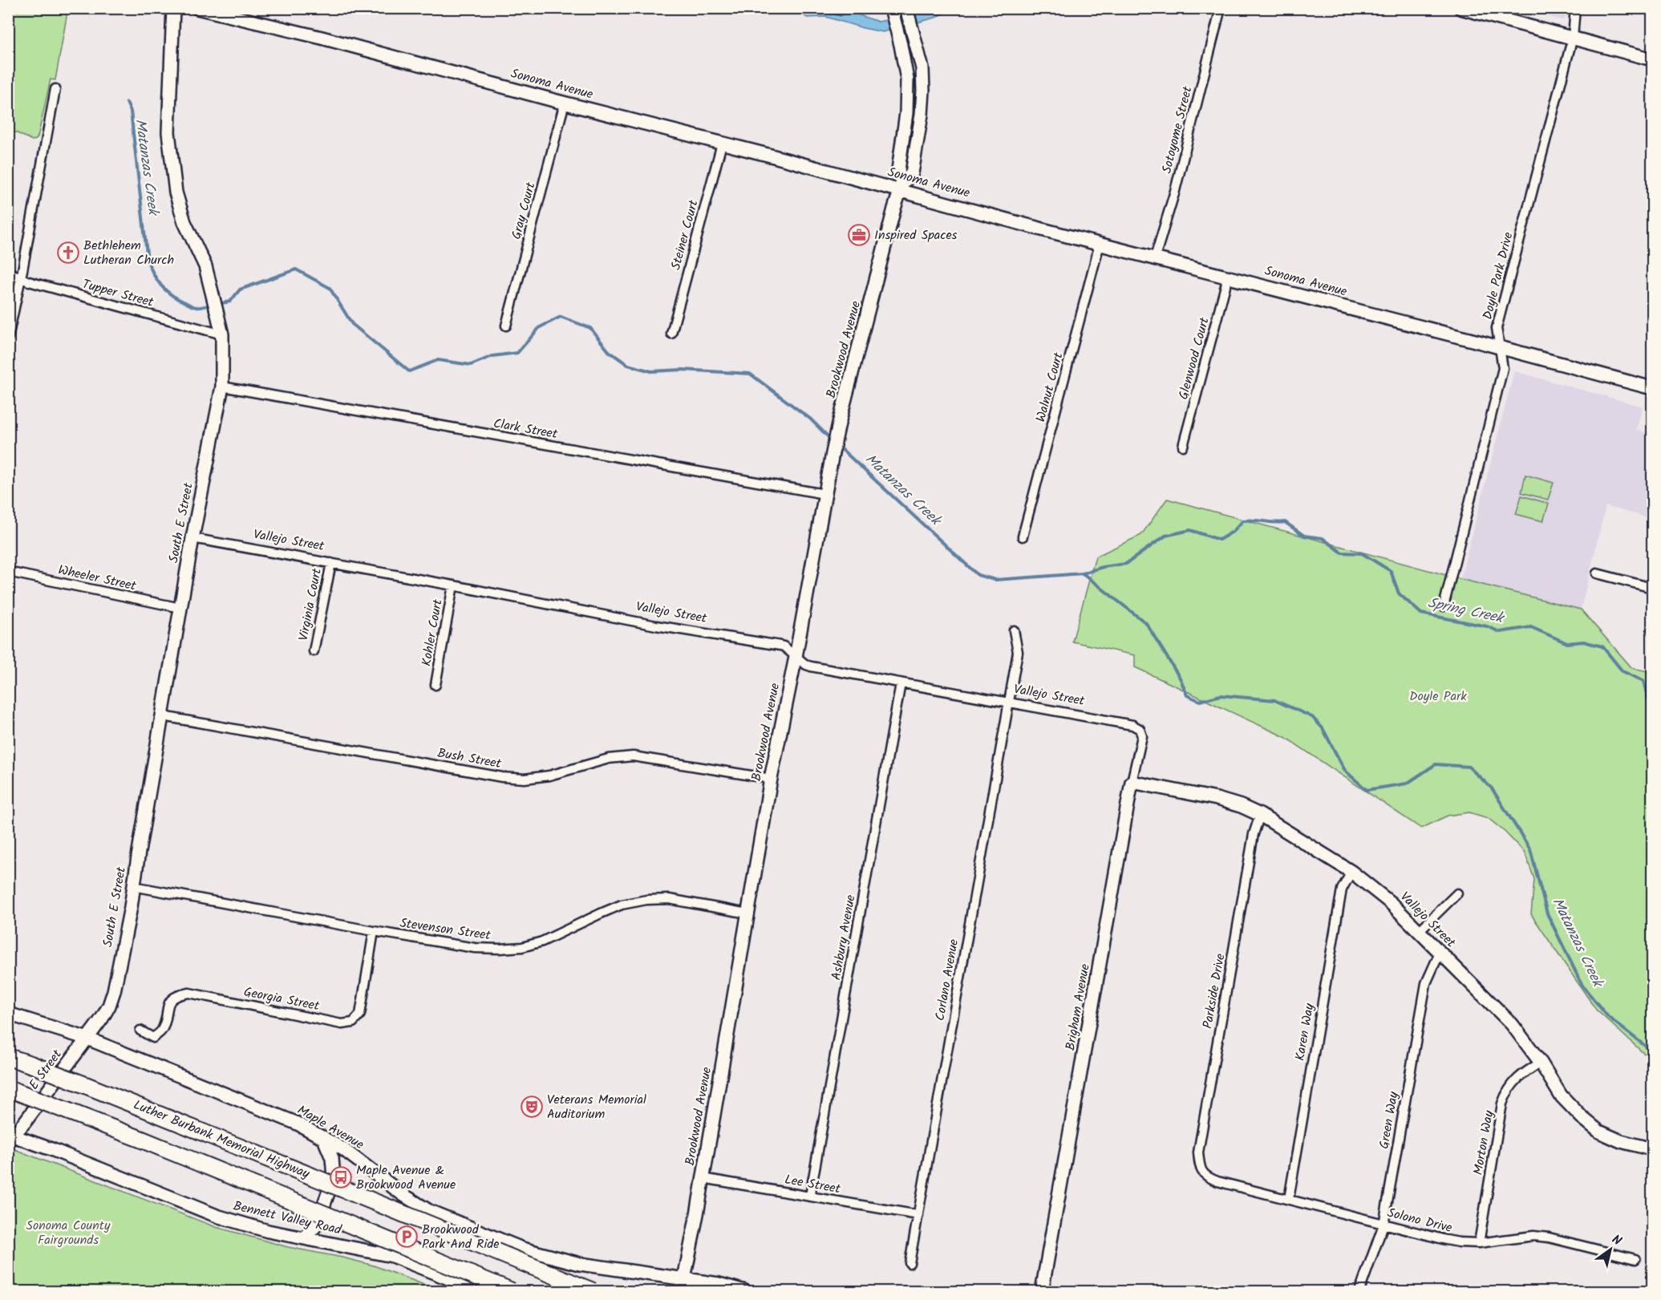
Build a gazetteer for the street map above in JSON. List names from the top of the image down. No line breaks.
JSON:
{"streets":{"highway":["Luther Burbank Memorial Highway"],"street":["Sonoma Avenue","Sotoyome Street","Gray Court","Steiner Court","Doyle Park Drive","Tupper Street","Brookwood Avenue","Glenwood Court","Walnut Court","Clark Street","South E Street","Vallejo Street","Wheeler Street","Virginia Court","Kohler Court","Bush Street","Stevenson Street","Ashbury Avenue","Corlano Avenue","Parkside Drive","Georgia Street","Brigham Avenue","Karen Way","E Street","Green Way","Maple Avenue","Morton Way","Lee Street","Bennett Valley Road","Solono Drive"]},"crossings":[["Sonoma Avenue","Sotoyome Street"],["Sonoma Avenue","Gray Court"],["Sonoma Avenue","Steiner Court"],["Sonoma Avenue","Doyle Park Drive"],["Sonoma Avenue","Brookwood Avenue"],["Sonoma Avenue","Glenwood Court"],["Sonoma Avenue","Walnut Court"],["Tupper Street","South E Street"],["Brookwood Avenue","Clark Street"],["Brookwood Avenue","Vallejo Street"],["Brookwood Avenue","Bush Street"],["Brookwood Avenue","Stevenson Street"],["Brookwood Avenue","Maple Avenue"],["Brookwood Avenue","Lee Street"],["Clark Street","South E Street"],["South E Street","Vallejo Street"],["South E Street","Wheeler Street"],["South E Street","Bush Street"],["South E Street","Stevenson Street"],["South E Street","E Street"],["South E Street","Maple Avenue"],["Vallejo Street","Virginia Court"],["Vallejo Street","Kohler Court"],["Vallejo Street","Ashbury Avenue"],["Vallejo Street","Corlano Avenue"],["Vallejo Street","Parkside Drive"],["Vallejo Street","Brigham Avenue"],["Vallejo Street","Karen Way"],["Vallejo Street","Green Way"],["Vallejo Street","Morton Way"],["Stevenson Street","Georgia Street"],["Ashbury Avenue","Lee Street"],["Corlano Avenue","Lee Street"],["Parkside Drive","Solono Drive"],["Karen Way","Solono Drive"],["E Street","Maple Avenue"],["E Street","Bennett Valley Road"],["Green Way","Solono Drive"],["Morton Way","Solono Drive"]],"water":["Matanzas Creek","Spring Creek"],"parks":["Doyle Park","Sonoma County Fairgrounds"],"places":{"office":["Inspired Spaces"],"church":["Bethlehem Lutheran Church"],"theatre":["Veterans Memorial Auditorium"],"bus stop":["Maple Avenue & Brookwood Avenue"],"parking":["Brookwood Park And Ride"]},"north":"top right"}
